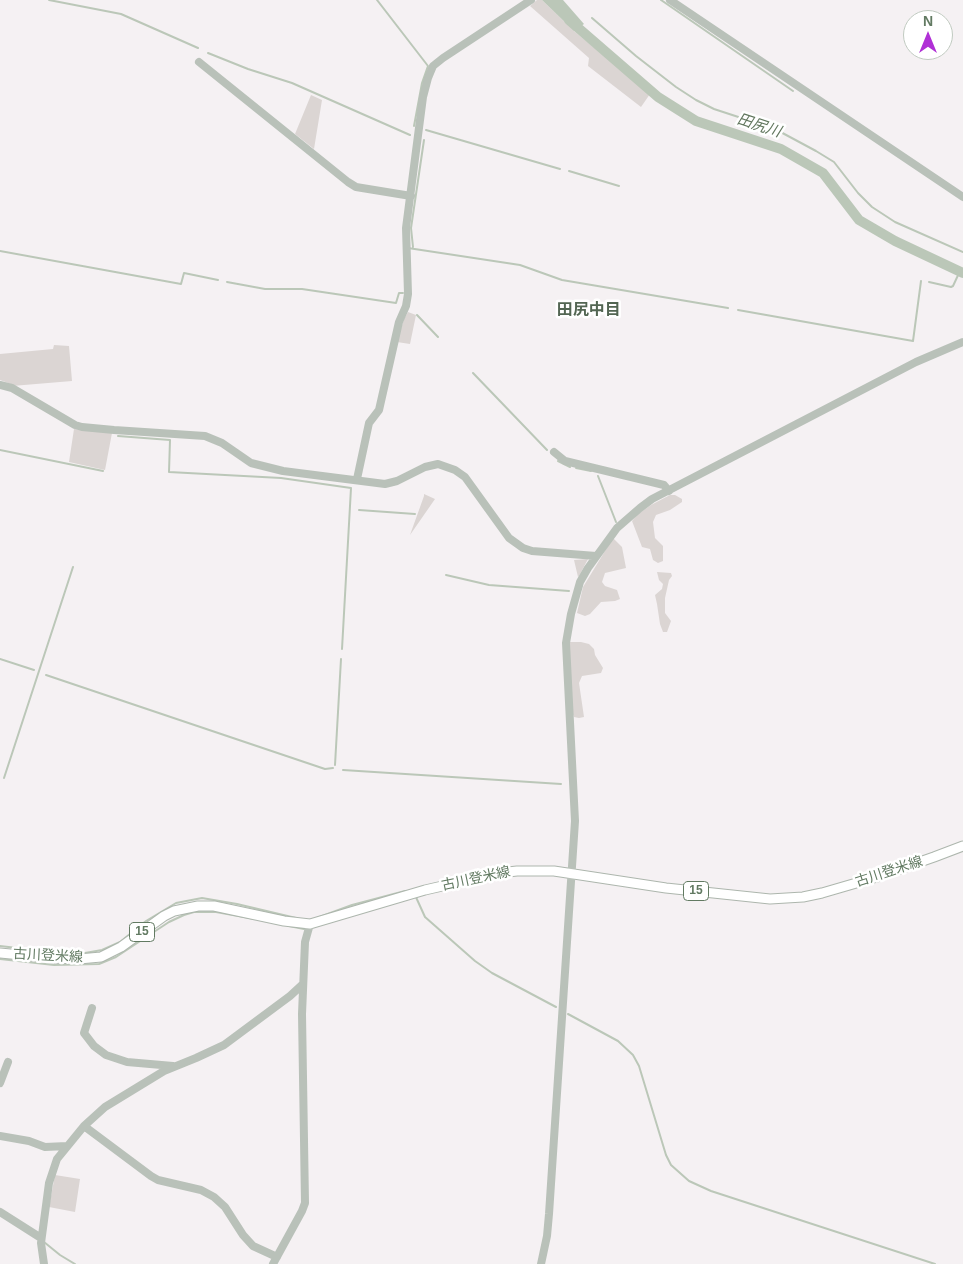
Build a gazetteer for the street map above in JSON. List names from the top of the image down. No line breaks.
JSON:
{"streets":{"main road":["古川登米線","15"]},"districts":["田尻中目"],"water":["田尻川"],"north":"top"}
